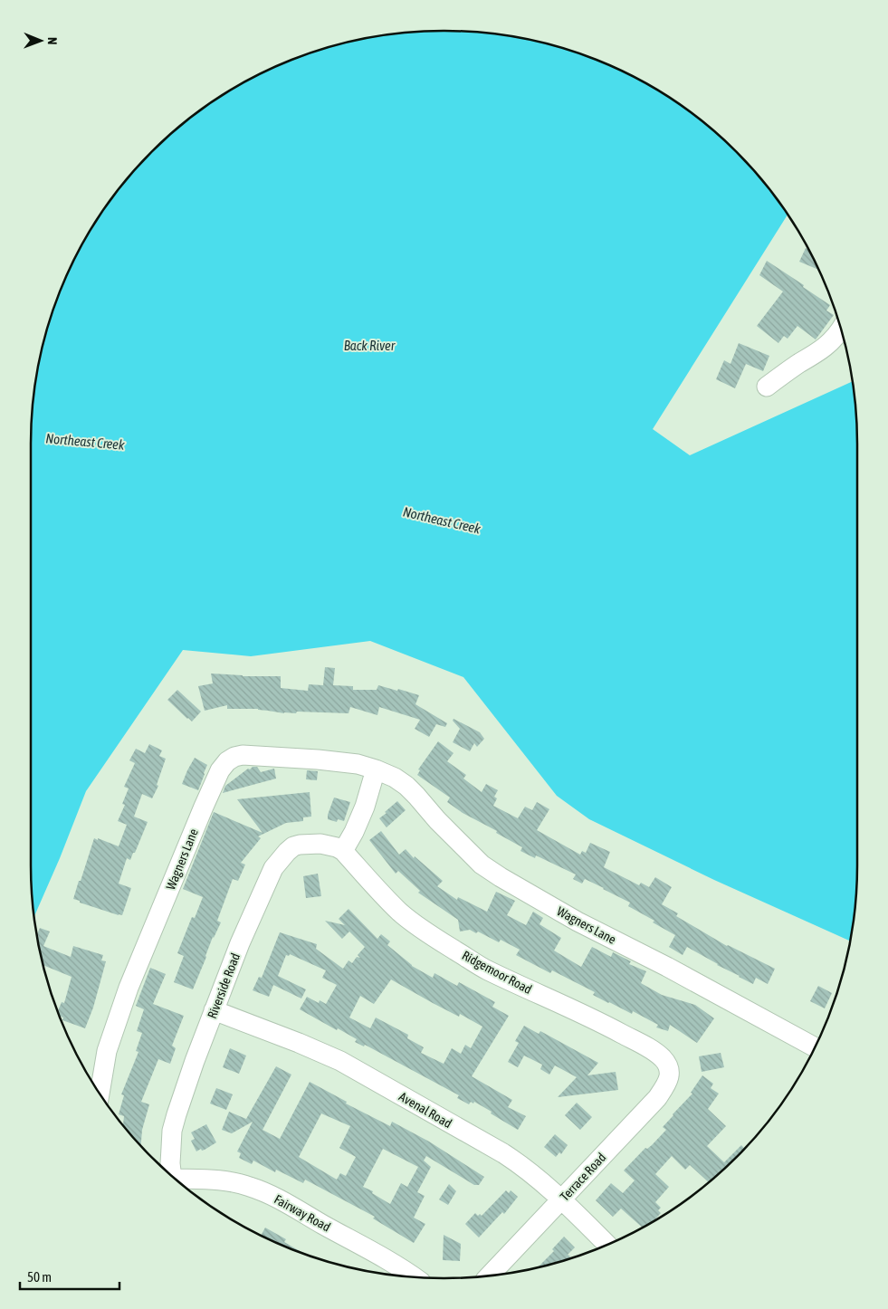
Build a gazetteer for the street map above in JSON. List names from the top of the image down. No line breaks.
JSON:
{"streets":{"street":["Wagners Lane","Ridgemoor Road","Riverside Road","Avenal Road","Terrace Road","Fairway Road"]},"crossings":[["Ridgemoor Road","Riverside Road"],["Ridgemoor Road","Terrace Road"],["Riverside Road","Avenal Road"],["Avenal Road","Terrace Road"]],"water":["Back River","Northeast Creek"],"scale_bar":"50 m","north":"right"}
